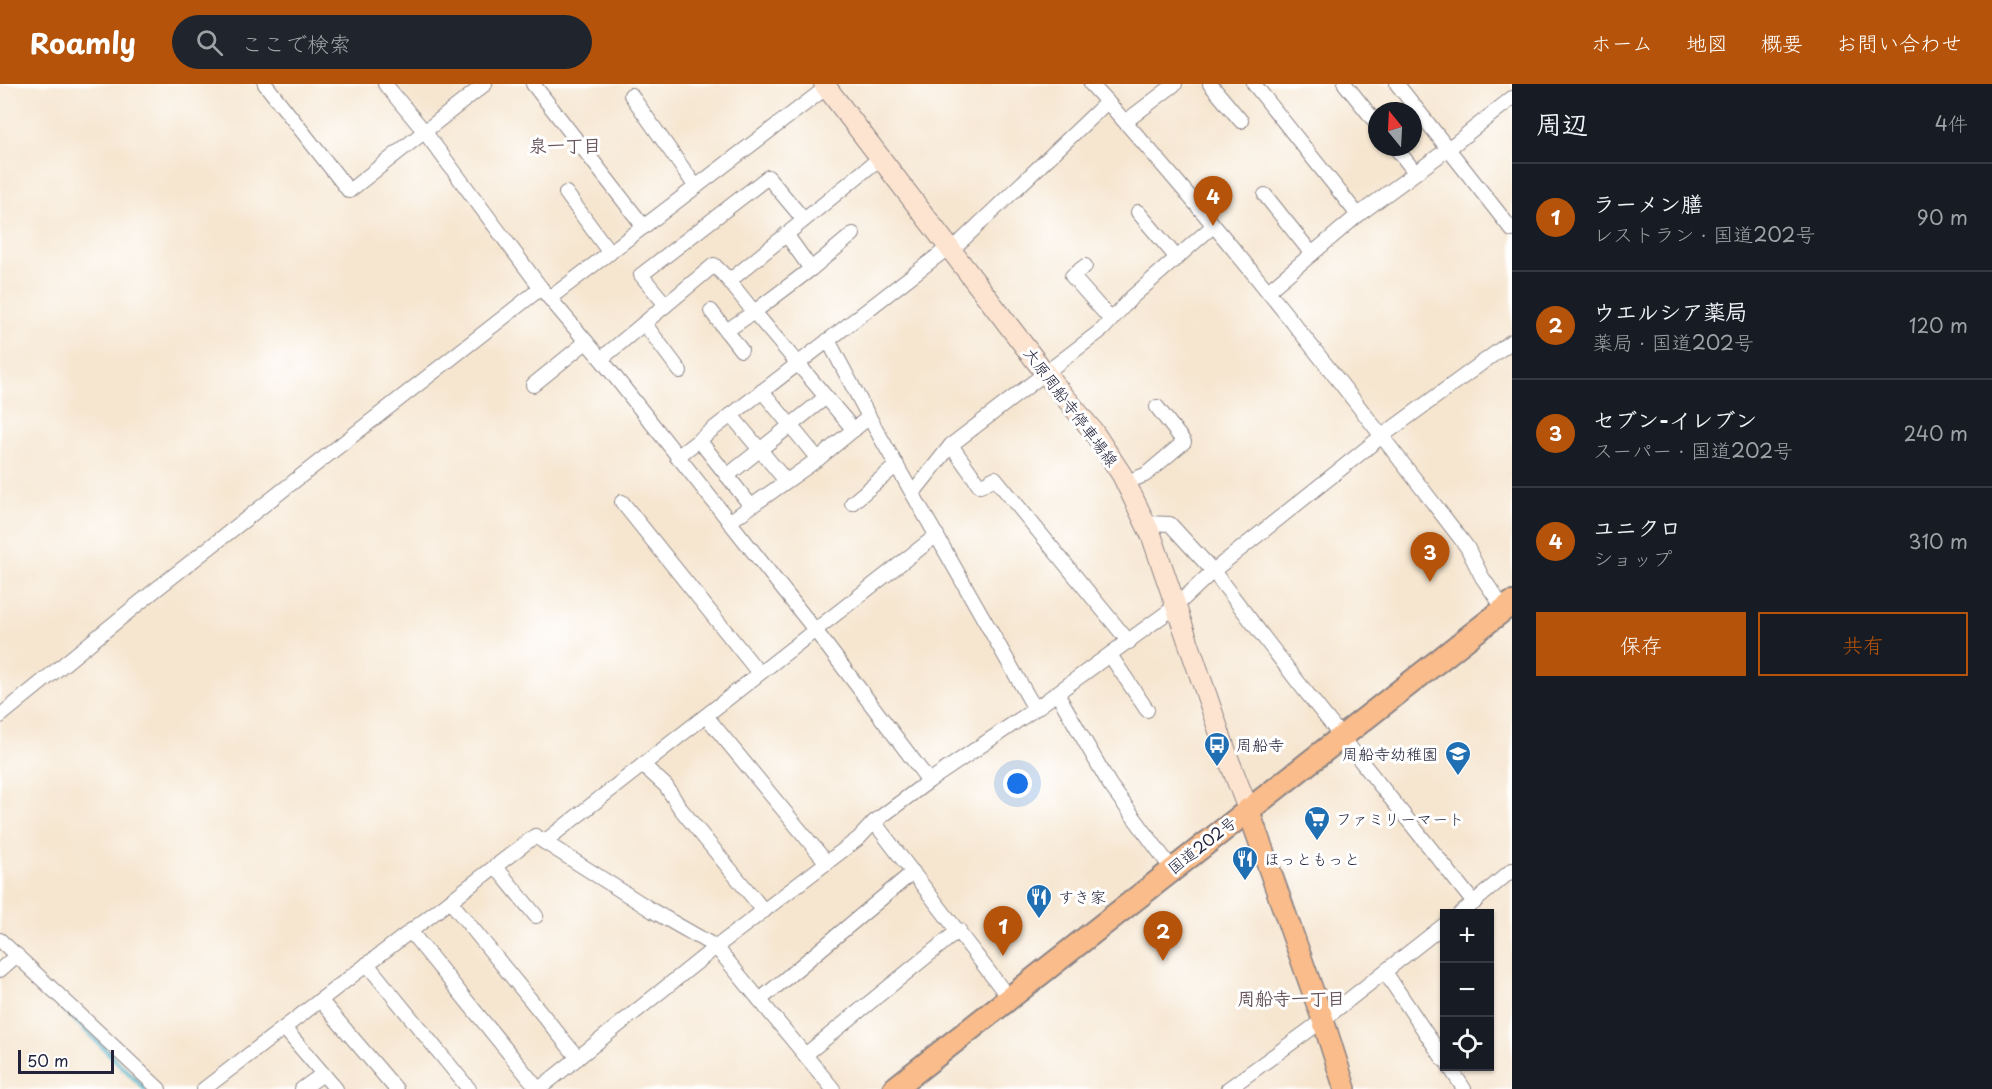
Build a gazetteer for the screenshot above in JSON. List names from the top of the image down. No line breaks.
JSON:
{"streets":{"highway":["国道202号"],"main road":["大原周船寺停車場線"]},"crossings":[["大原周船寺停車場線","国道202号"]],"districts":["泉一丁目","周船寺一丁目"],"places":{"bus stop":["周船寺"],"school or university":["周船寺幼稚園"],"supermarket":["ファミリーマート"],"restaurant":["ほっともっと","すき家"]},"scale_bar":"50 m","north":"top","page":{"header":"Roamly","search":"ここで検索","nav":["ホーム","地図","概要","お問い合わせ"],"heading":["周辺","4件"],"list":[{"mark":"1","name":"ラーメン膳","note":"レストラン · 国道202号","value":"90 m"},{"mark":"2","name":"ウエルシア薬局","note":"薬局 · 国道202号","value":"120 m"},{"mark":"3","name":"セブン-イレブン","note":"スーパー · 国道202号","value":"240 m"},{"mark":"4","name":"ユニクロ","note":"ショップ","value":"310 m"}],"pins":["4","3","1","2"],"buttons":["保存","共有"],"map_buttons":["+","−"],"scale":"50 m"}}
